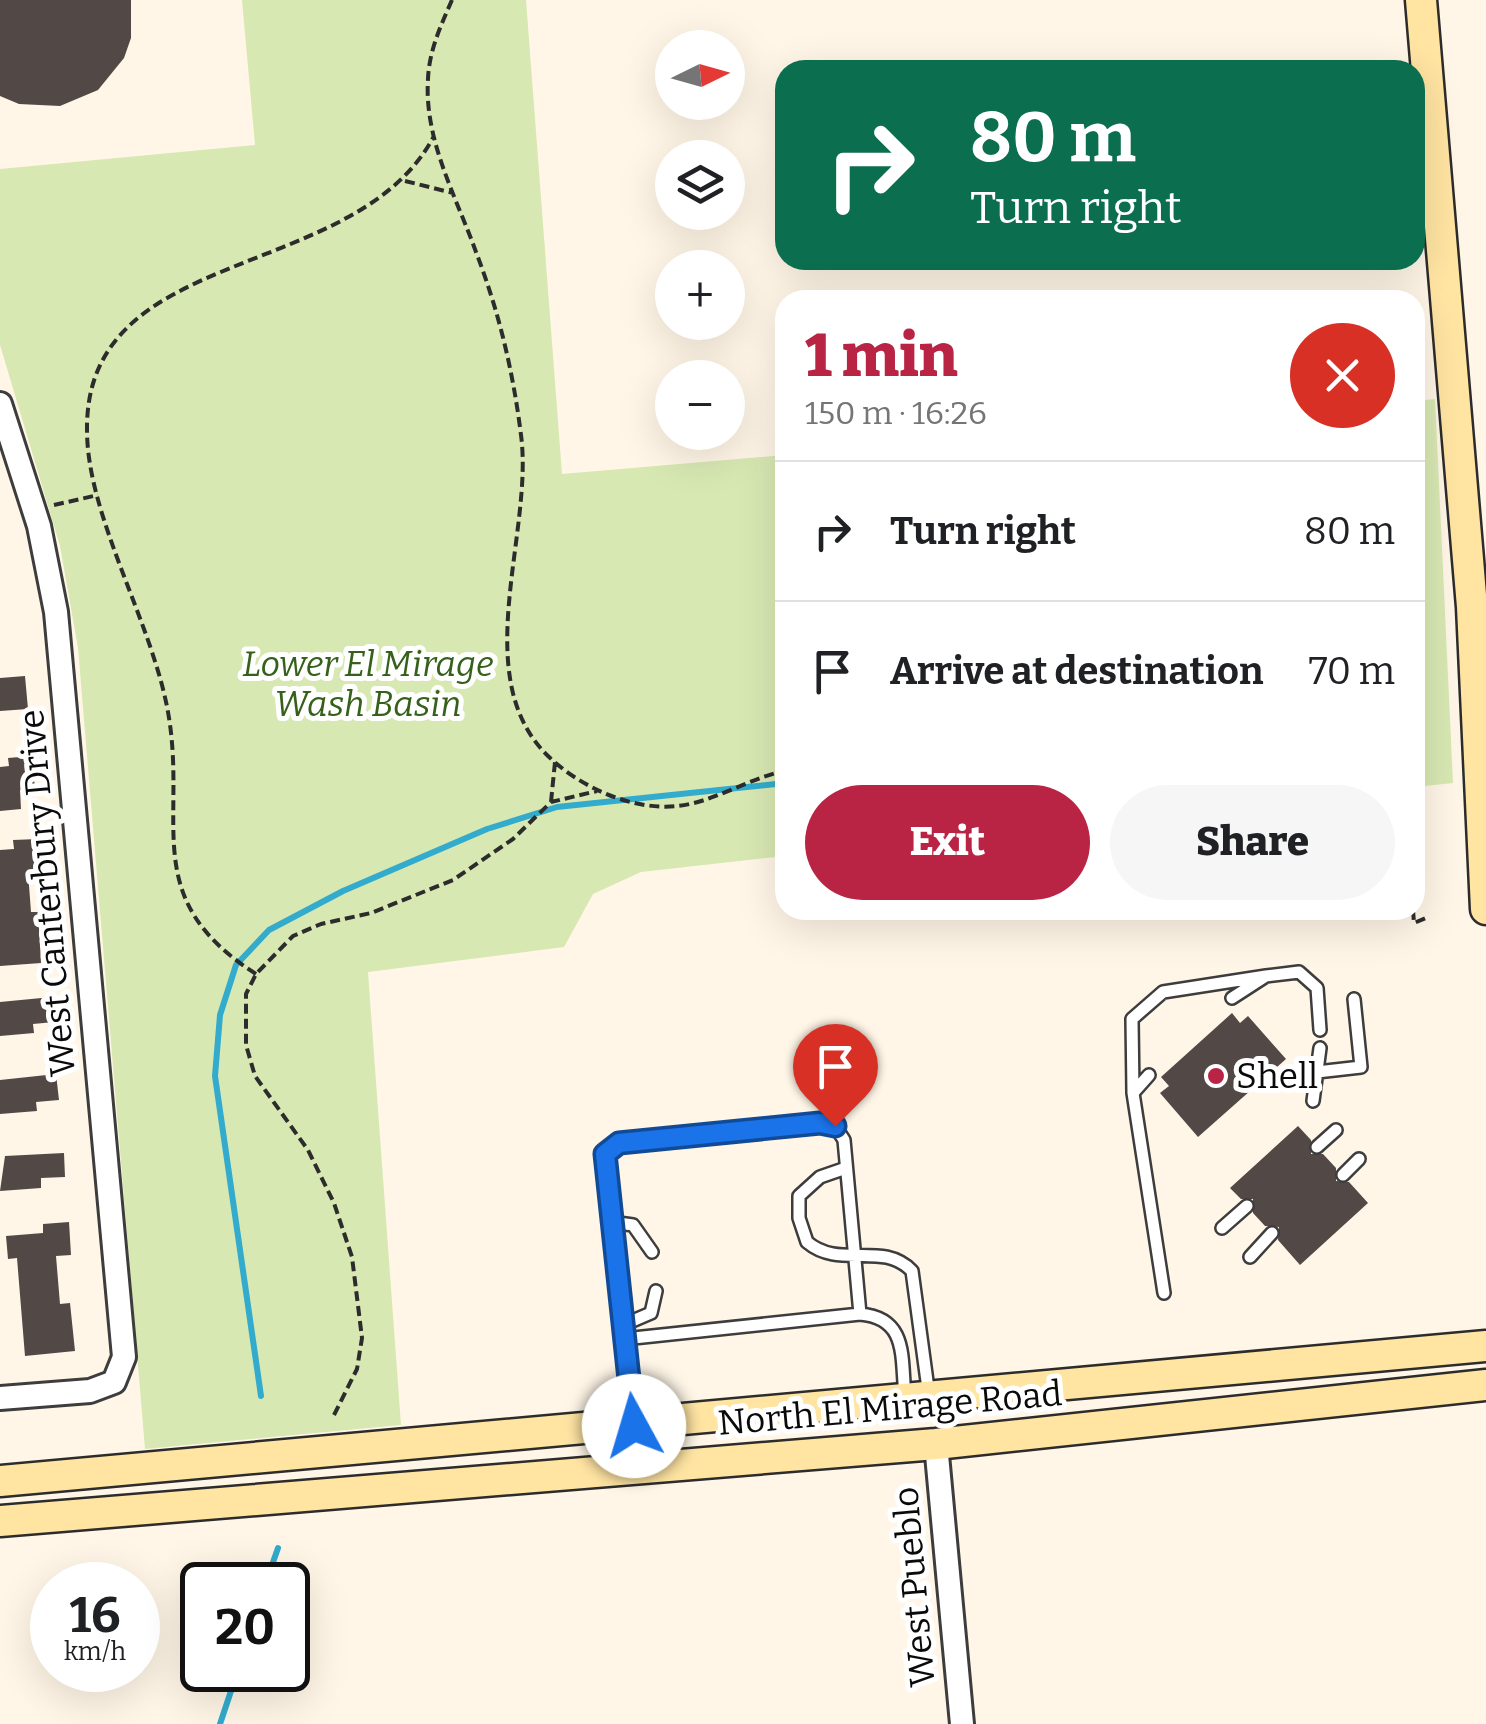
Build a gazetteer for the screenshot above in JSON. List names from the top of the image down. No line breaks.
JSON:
{"streets":{"main road":["North El Mirage Road"],"street":["West Canterbury Drive","West Pueblo"]},"crossings":[["North El Mirage Road","West Pueblo"]],"parks":["Lower El Mirage Wash Basin"],"places":["Shell"],"north":"right","page":{"map_buttons":["+","−"],"turn":["80 m","Turn right"],"heading":["1 min","150 m · 16:26"],"list":[{"name":"Turn right","value":"80 m"},{"name":"Arrive at destination","value":"70 m"}],"buttons":["Exit","Share"],"speed":"16 km/h","limit":"20"}}
